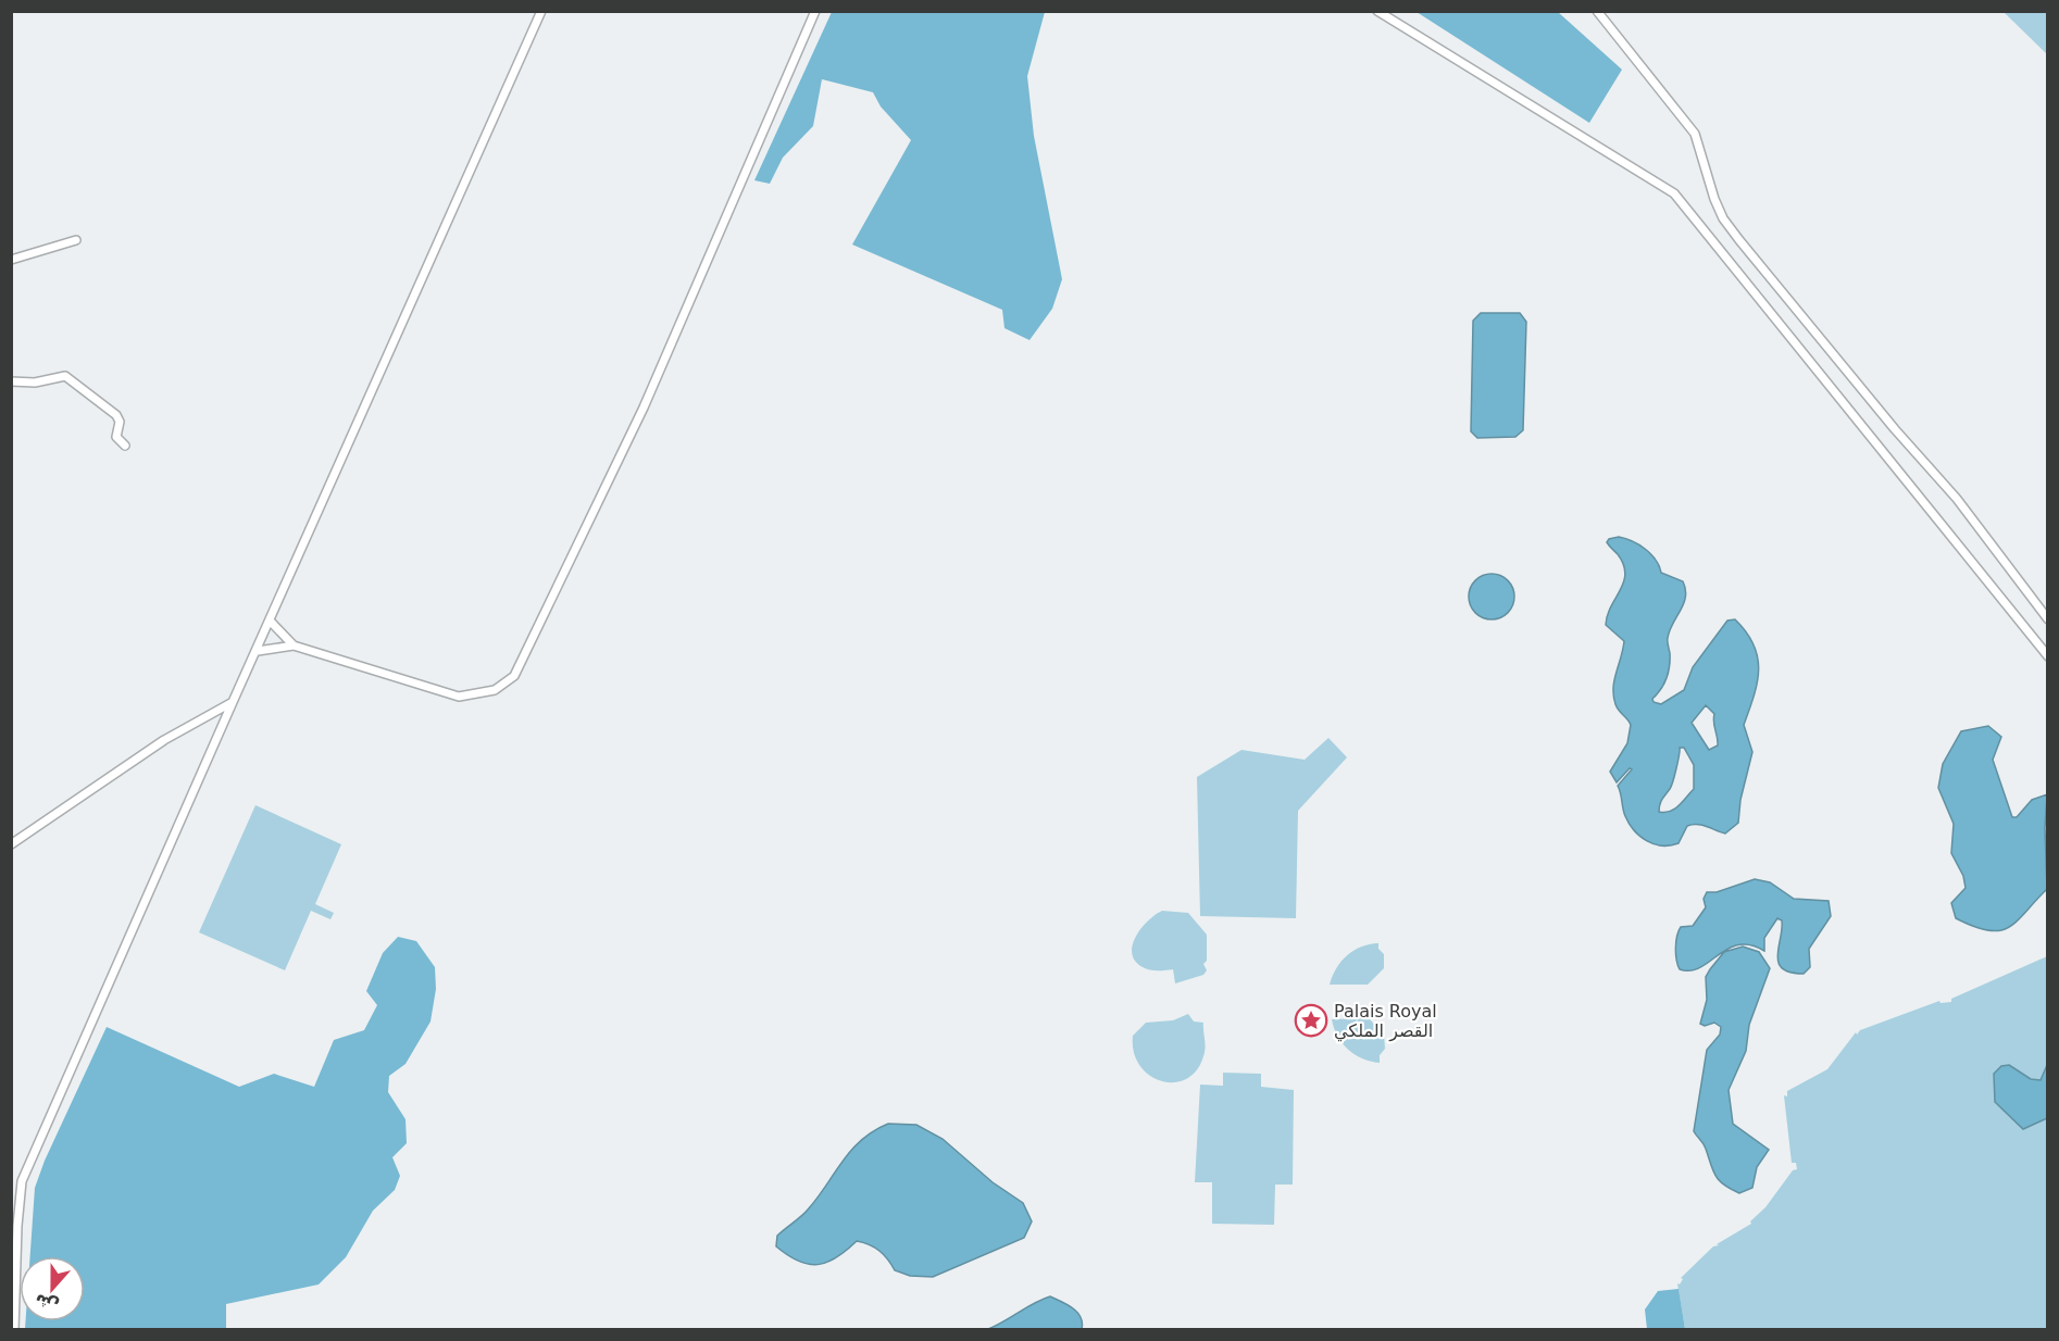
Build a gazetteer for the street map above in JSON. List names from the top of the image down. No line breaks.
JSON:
{"places":{"place":["Palais Royal القصر الملكي"]},"north":"bottom"}
